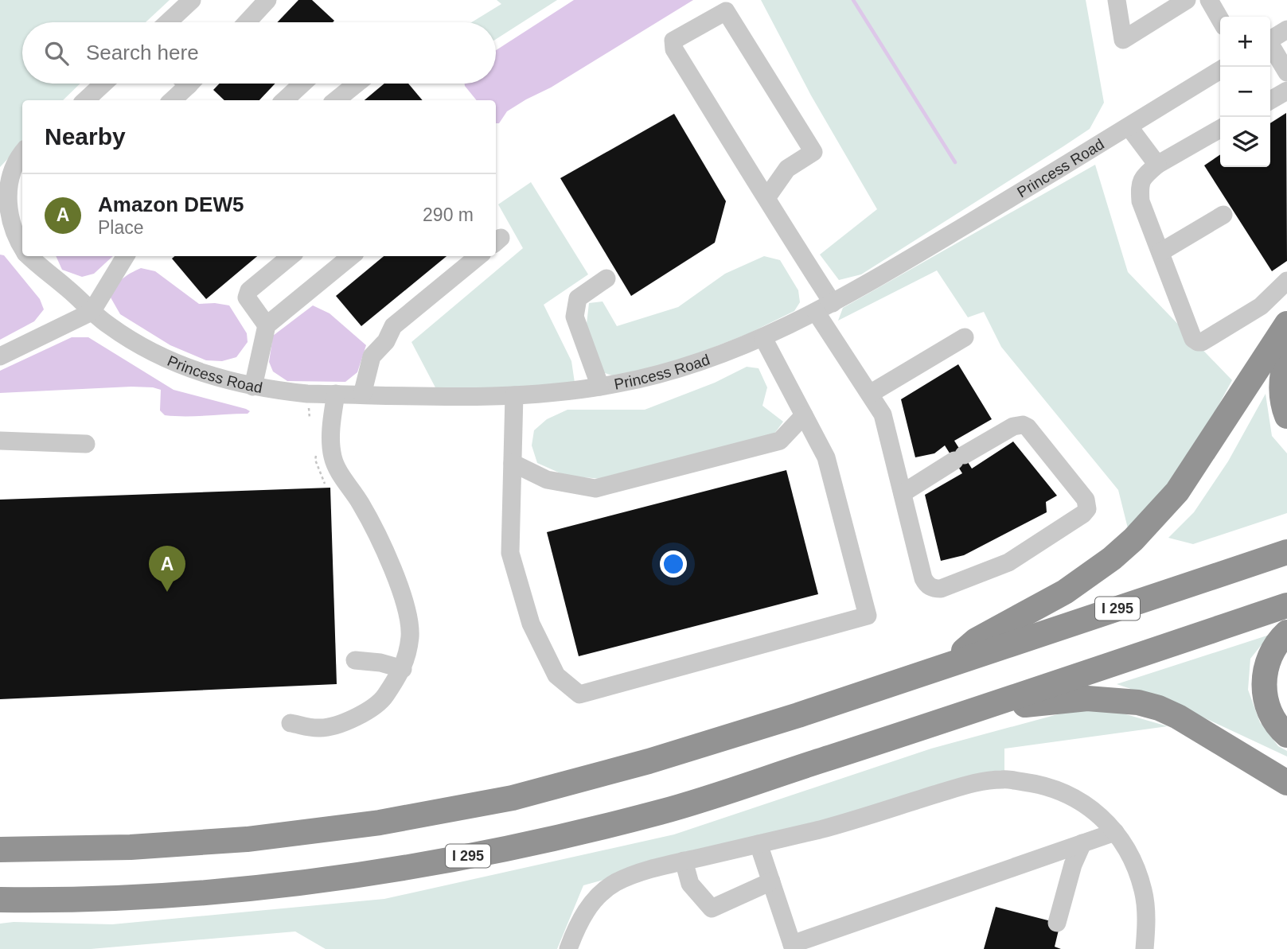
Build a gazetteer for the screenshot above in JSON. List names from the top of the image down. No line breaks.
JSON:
{"streets":{"highway":["I 295"],"street":["Princess Road"]},"page":{"map_buttons":["+","−"],"search":"Search here","heading":"Nearby","list":[{"mark":"A","name":"Amazon DEW5","note":"Place","value":"290 m"}],"pins":"A"}}
